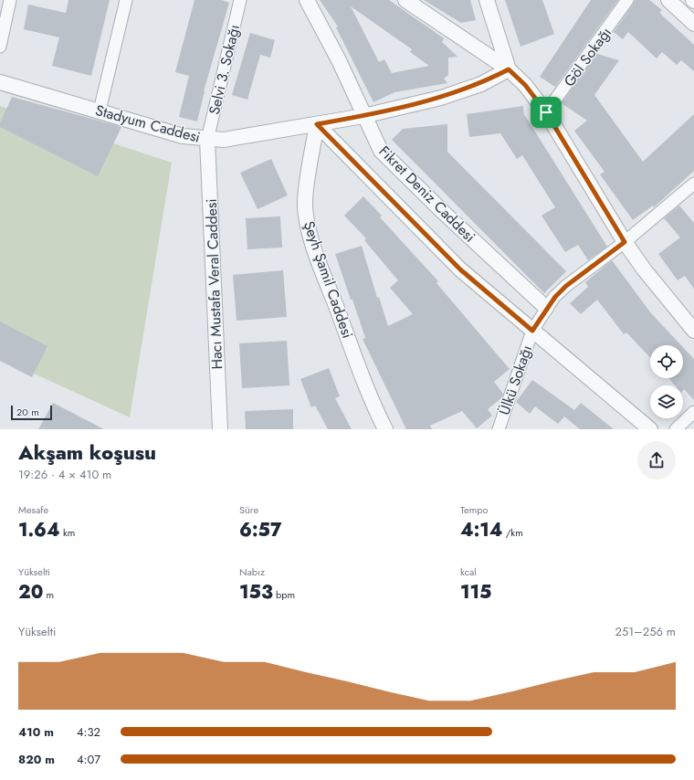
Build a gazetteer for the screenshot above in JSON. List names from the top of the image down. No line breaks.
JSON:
{"streets":{"street":["Göl Sokağı","Selvi 3. Sokağı","Stadyum Caddesi","Fikret Deniz Caddesi","Şeyh Şamil Caddesi","Hacı Mustafa Veral Caddesi","Ülkü Sokağı"]},"crossings":[["Selvi 3. Sokağı","Stadyum Caddesi"],["Selvi 3. Sokağı","Hacı Mustafa Veral Caddesi"],["Stadyum Caddesi","Fikret Deniz Caddesi"],["Stadyum Caddesi","Şeyh Şamil Caddesi"],["Stadyum Caddesi","Hacı Mustafa Veral Caddesi"],["Fikret Deniz Caddesi","Şeyh Şamil Caddesi"],["Fikret Deniz Caddesi","Ülkü Sokağı"]],"scale_bar":"20 m","page":{"scale":"20 m","heading":["Akşam koşusu","19:26 · 4 × 410 m"],"stats":[["Mesafe","1.64 km"],["Süre","6:57"],["Tempo","4:14 /km"],["Yükselti","20 m"],["Nabız","153 bpm"],["kcal","115"]],"chart":["Yükselti","251–256 m"],"list":[{"name":"410 m","note":"4:32"},{"name":"820 m","note":"4:07"}]}}
